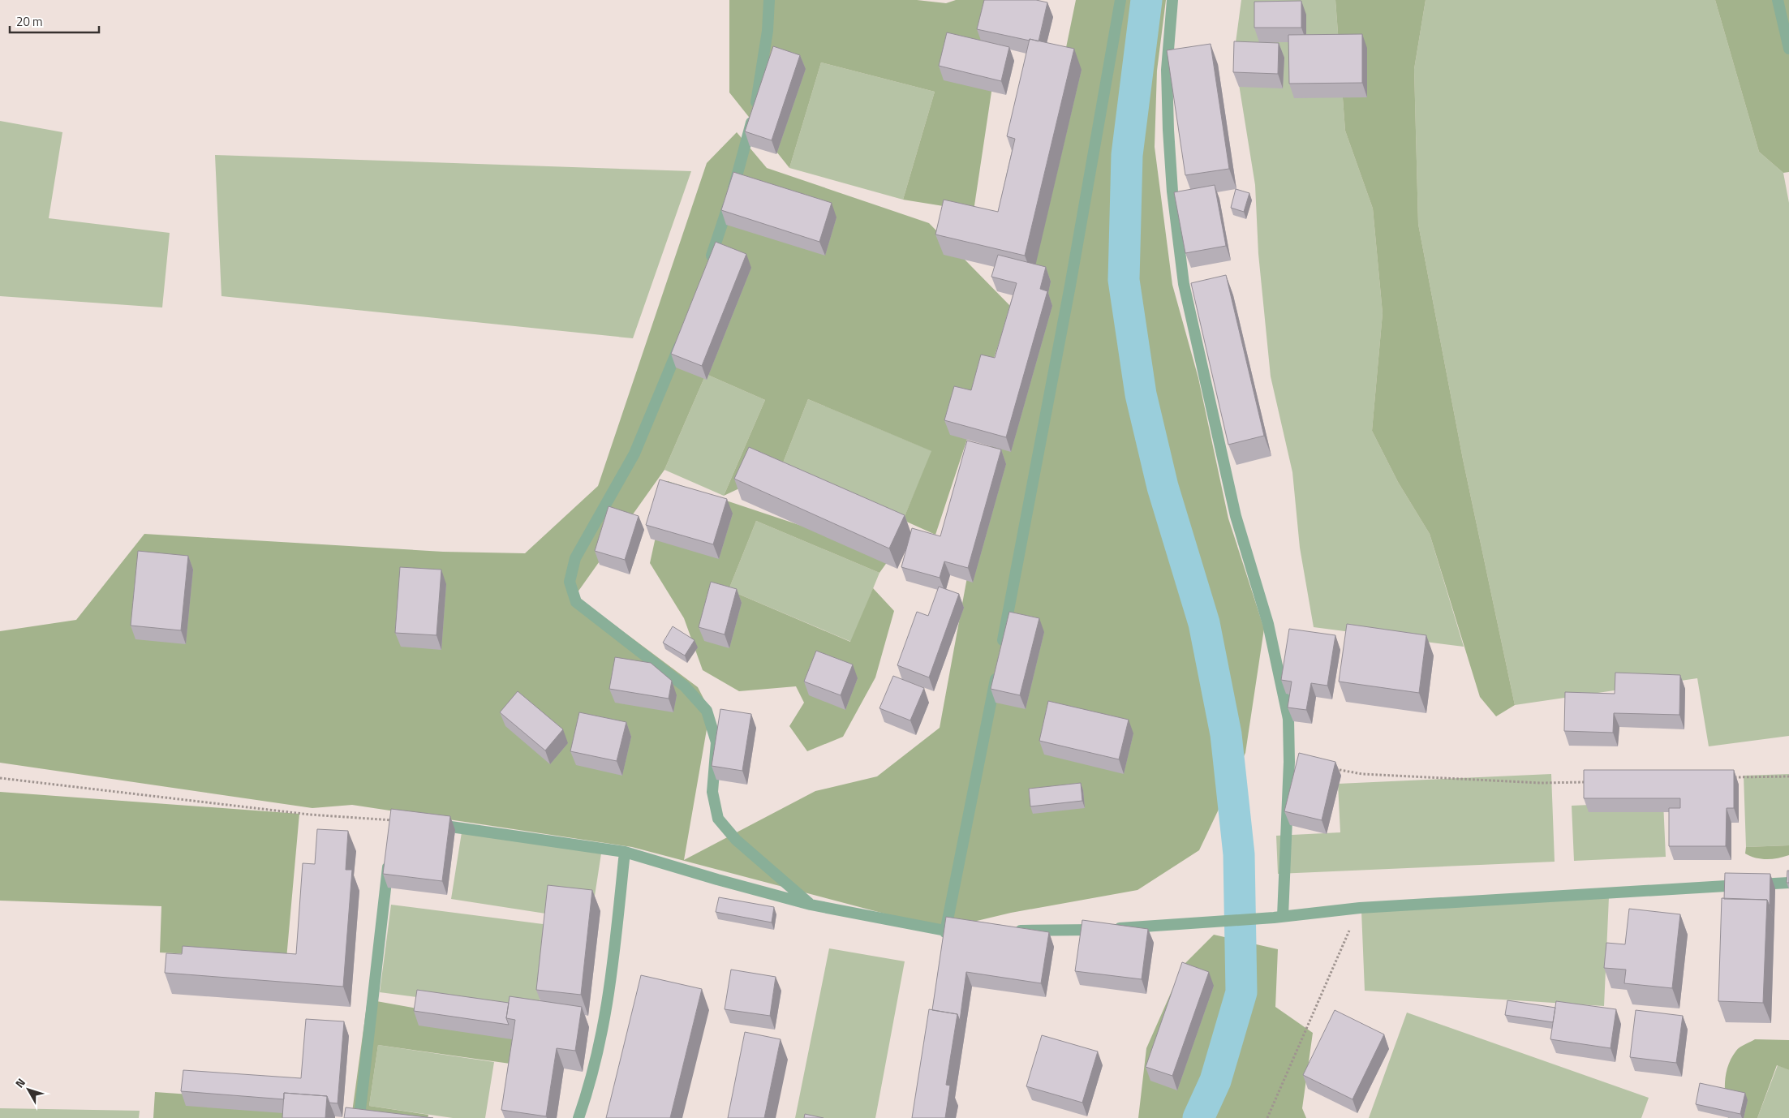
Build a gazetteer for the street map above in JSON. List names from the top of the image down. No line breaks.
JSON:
{"scale_bar":"20 m","north":"top left"}
